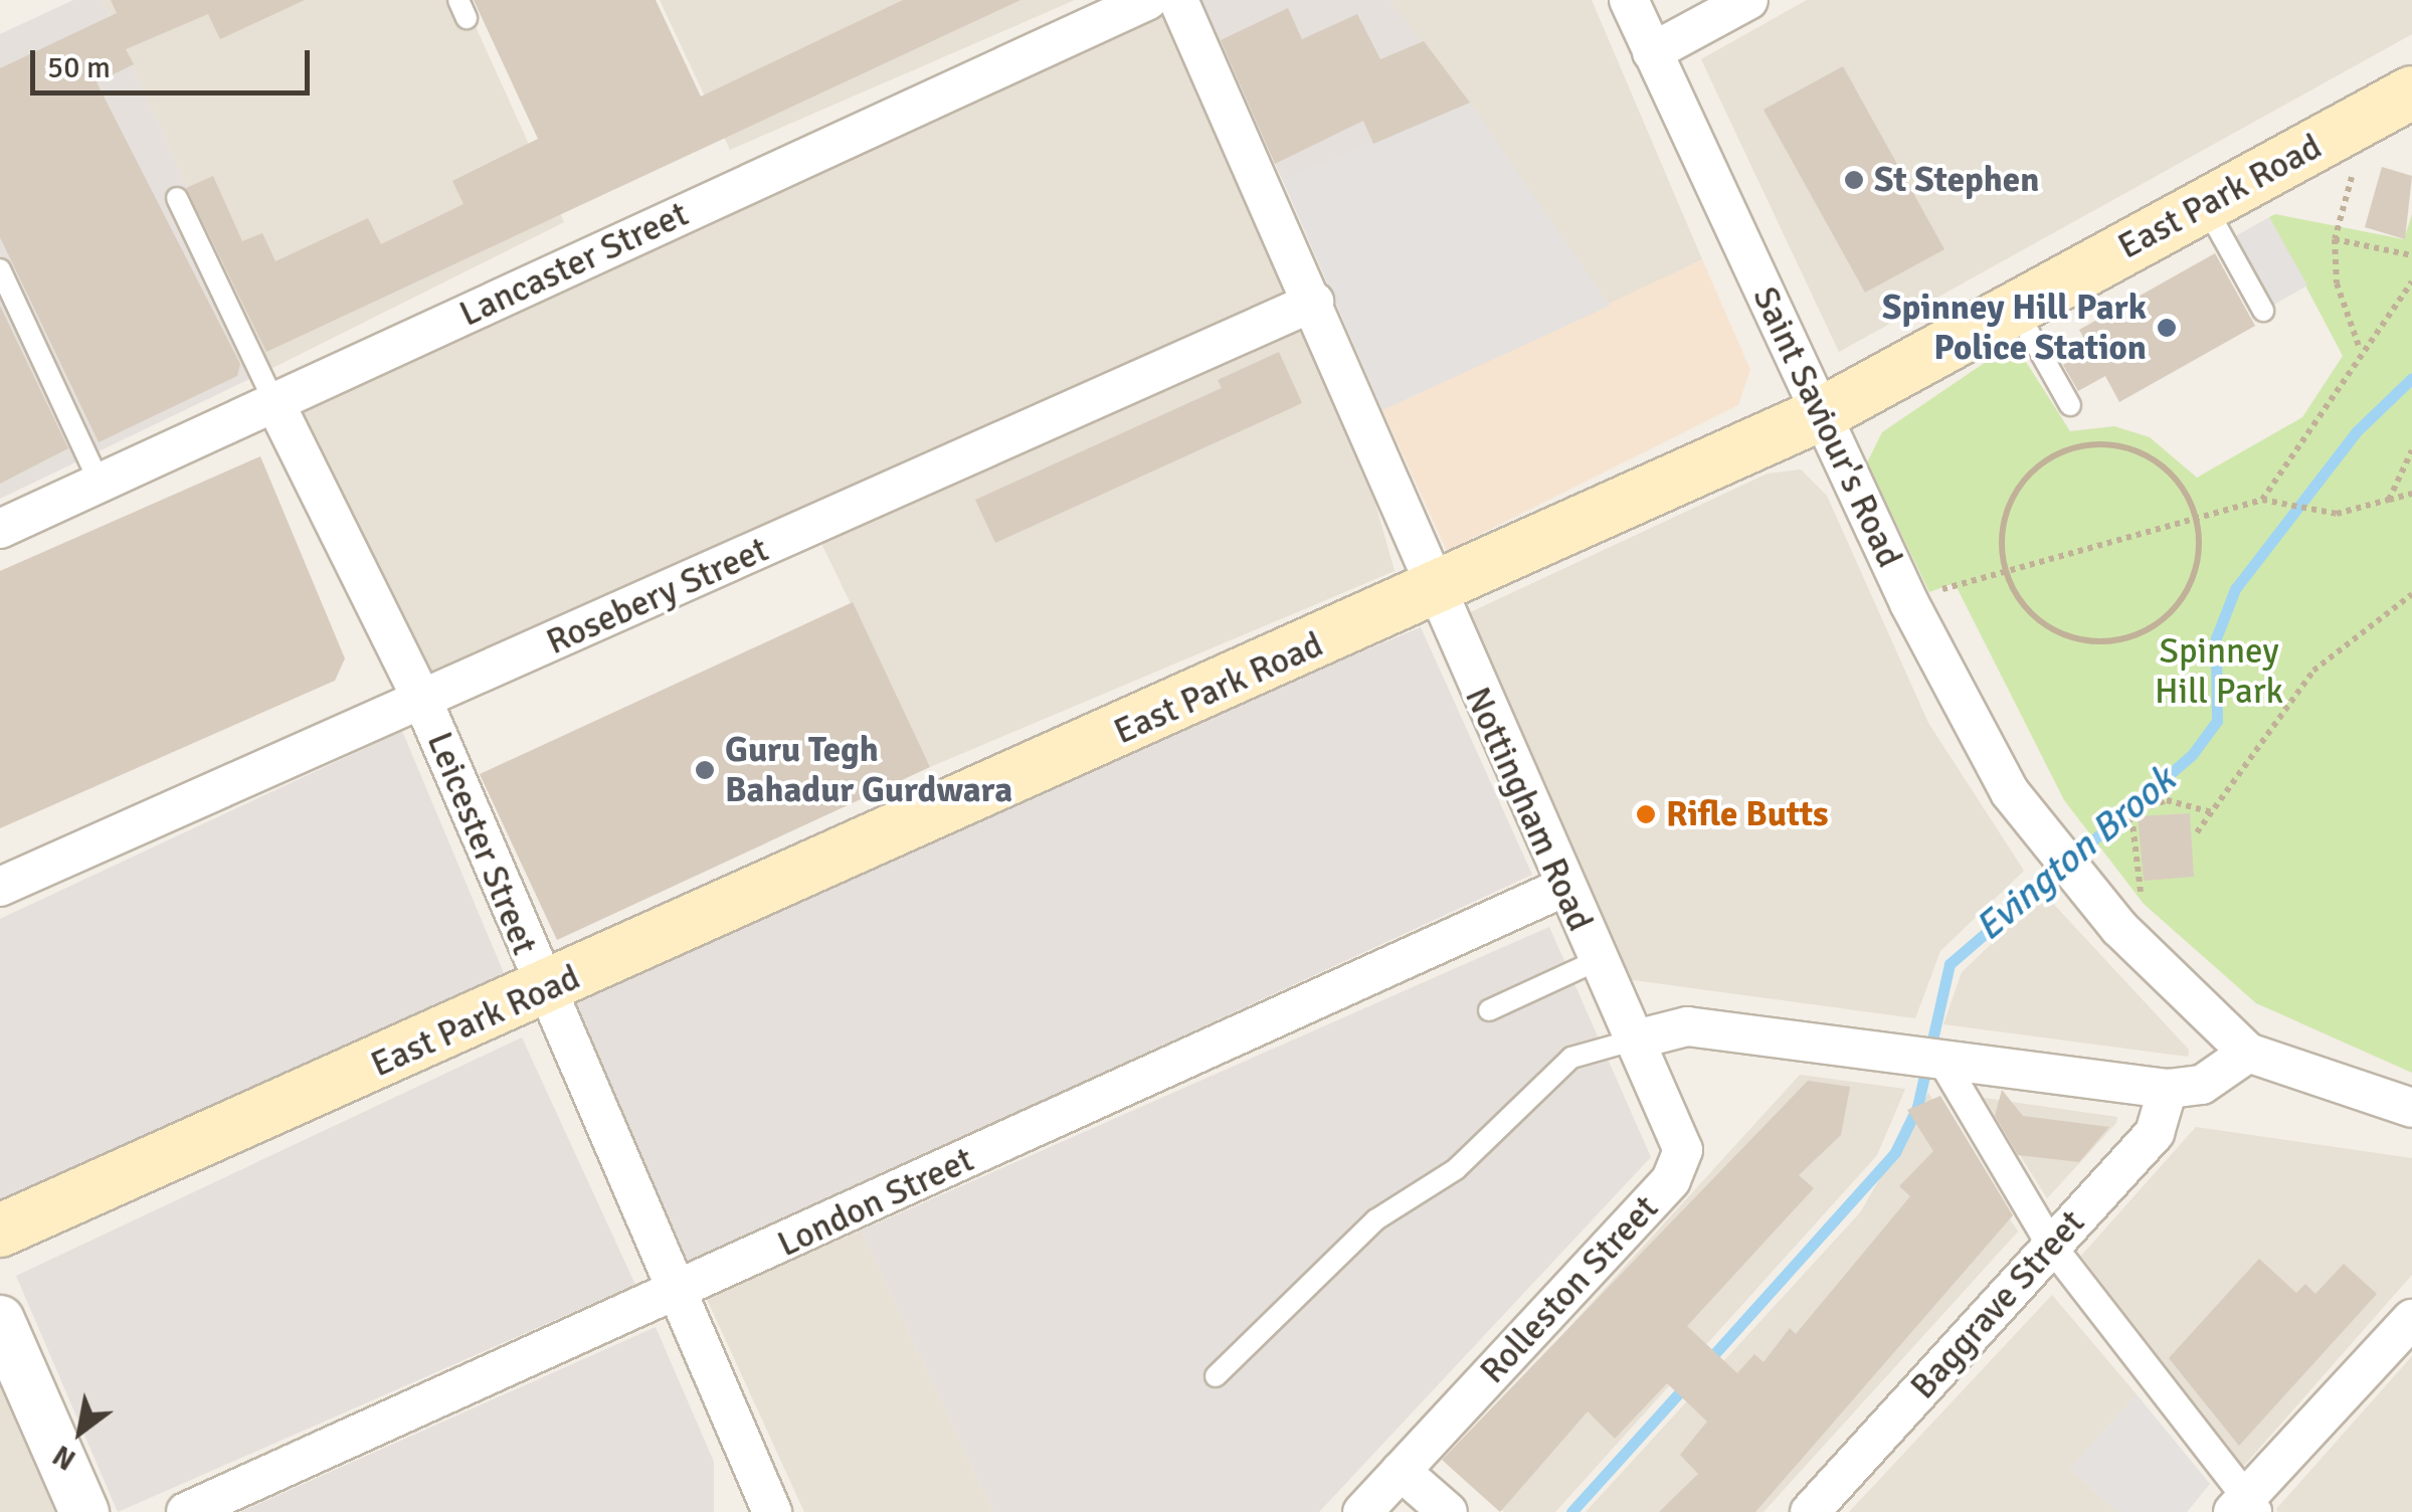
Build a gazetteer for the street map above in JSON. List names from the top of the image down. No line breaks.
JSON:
{"streets":{"main road":["East Park Road"],"street":["Lancaster Street","Saint Saviour's Road","Rosebery Street","Nottingham Road","Leicester Street","London Street","Rolleston Street","Baggrave Street"]},"crossings":[["East Park Road","Saint Saviour's Road"],["East Park Road","Nottingham Road"],["East Park Road","Leicester Street"],["Lancaster Street","Leicester Street"],["Rosebery Street","Nottingham Road"],["Rosebery Street","Leicester Street"],["Nottingham Road","London Street"],["Nottingham Road","Rolleston Street"],["Leicester Street","London Street"]],"water":["Evington Brook"],"parks":["Spinney Hill Park"],"places":["St Stephen","Spinney Hill Park Police Station","Guru Tegh Bahadur Gurdwara","Rifle Butts"],"scale_bar":"50 m","north":"bottom left"}
